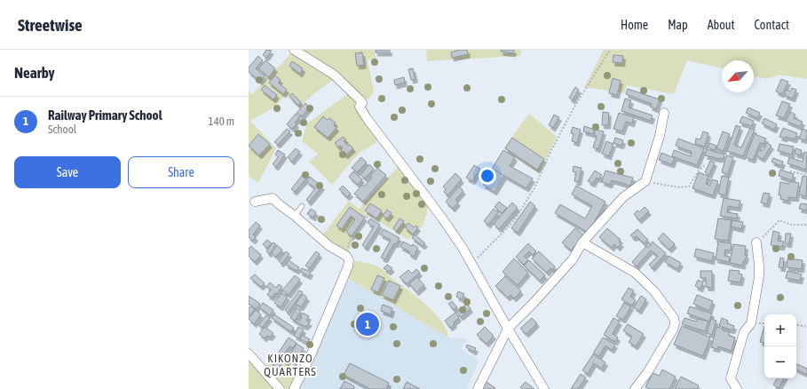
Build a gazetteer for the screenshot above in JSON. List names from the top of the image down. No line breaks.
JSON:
{"districts":["KIKONZO QUARTERS"],"north":"bottom left","page":{"header":"Streetwise","nav":["Home","Map","About","Contact"],"heading":"Nearby","list":[{"mark":"1","name":"Railway Primary School","note":"School","value":"140 m"}],"buttons":["Save","Share"],"pins":"1","map_buttons":["+","−"]}}
